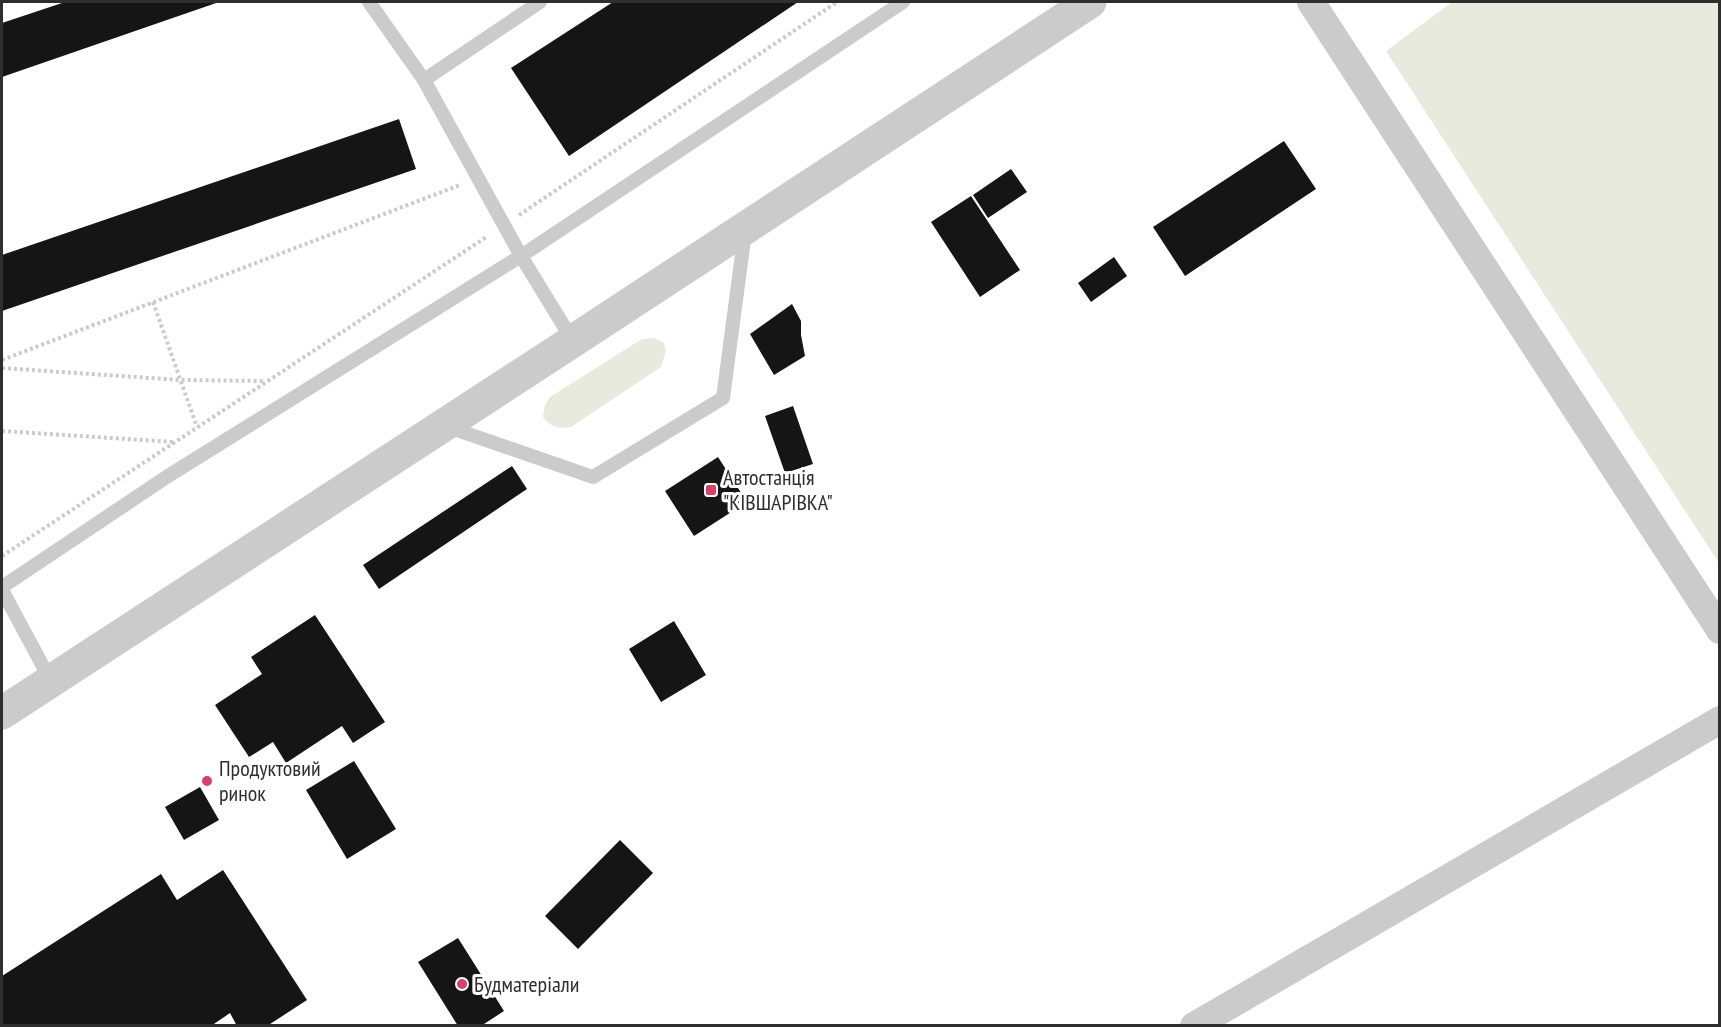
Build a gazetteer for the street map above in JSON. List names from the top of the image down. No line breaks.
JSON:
{"places":{"transit":["Автостанція \"КІВШАРІВКА\""],"other":["Продуктовий ринок","Будматеріали"]}}
